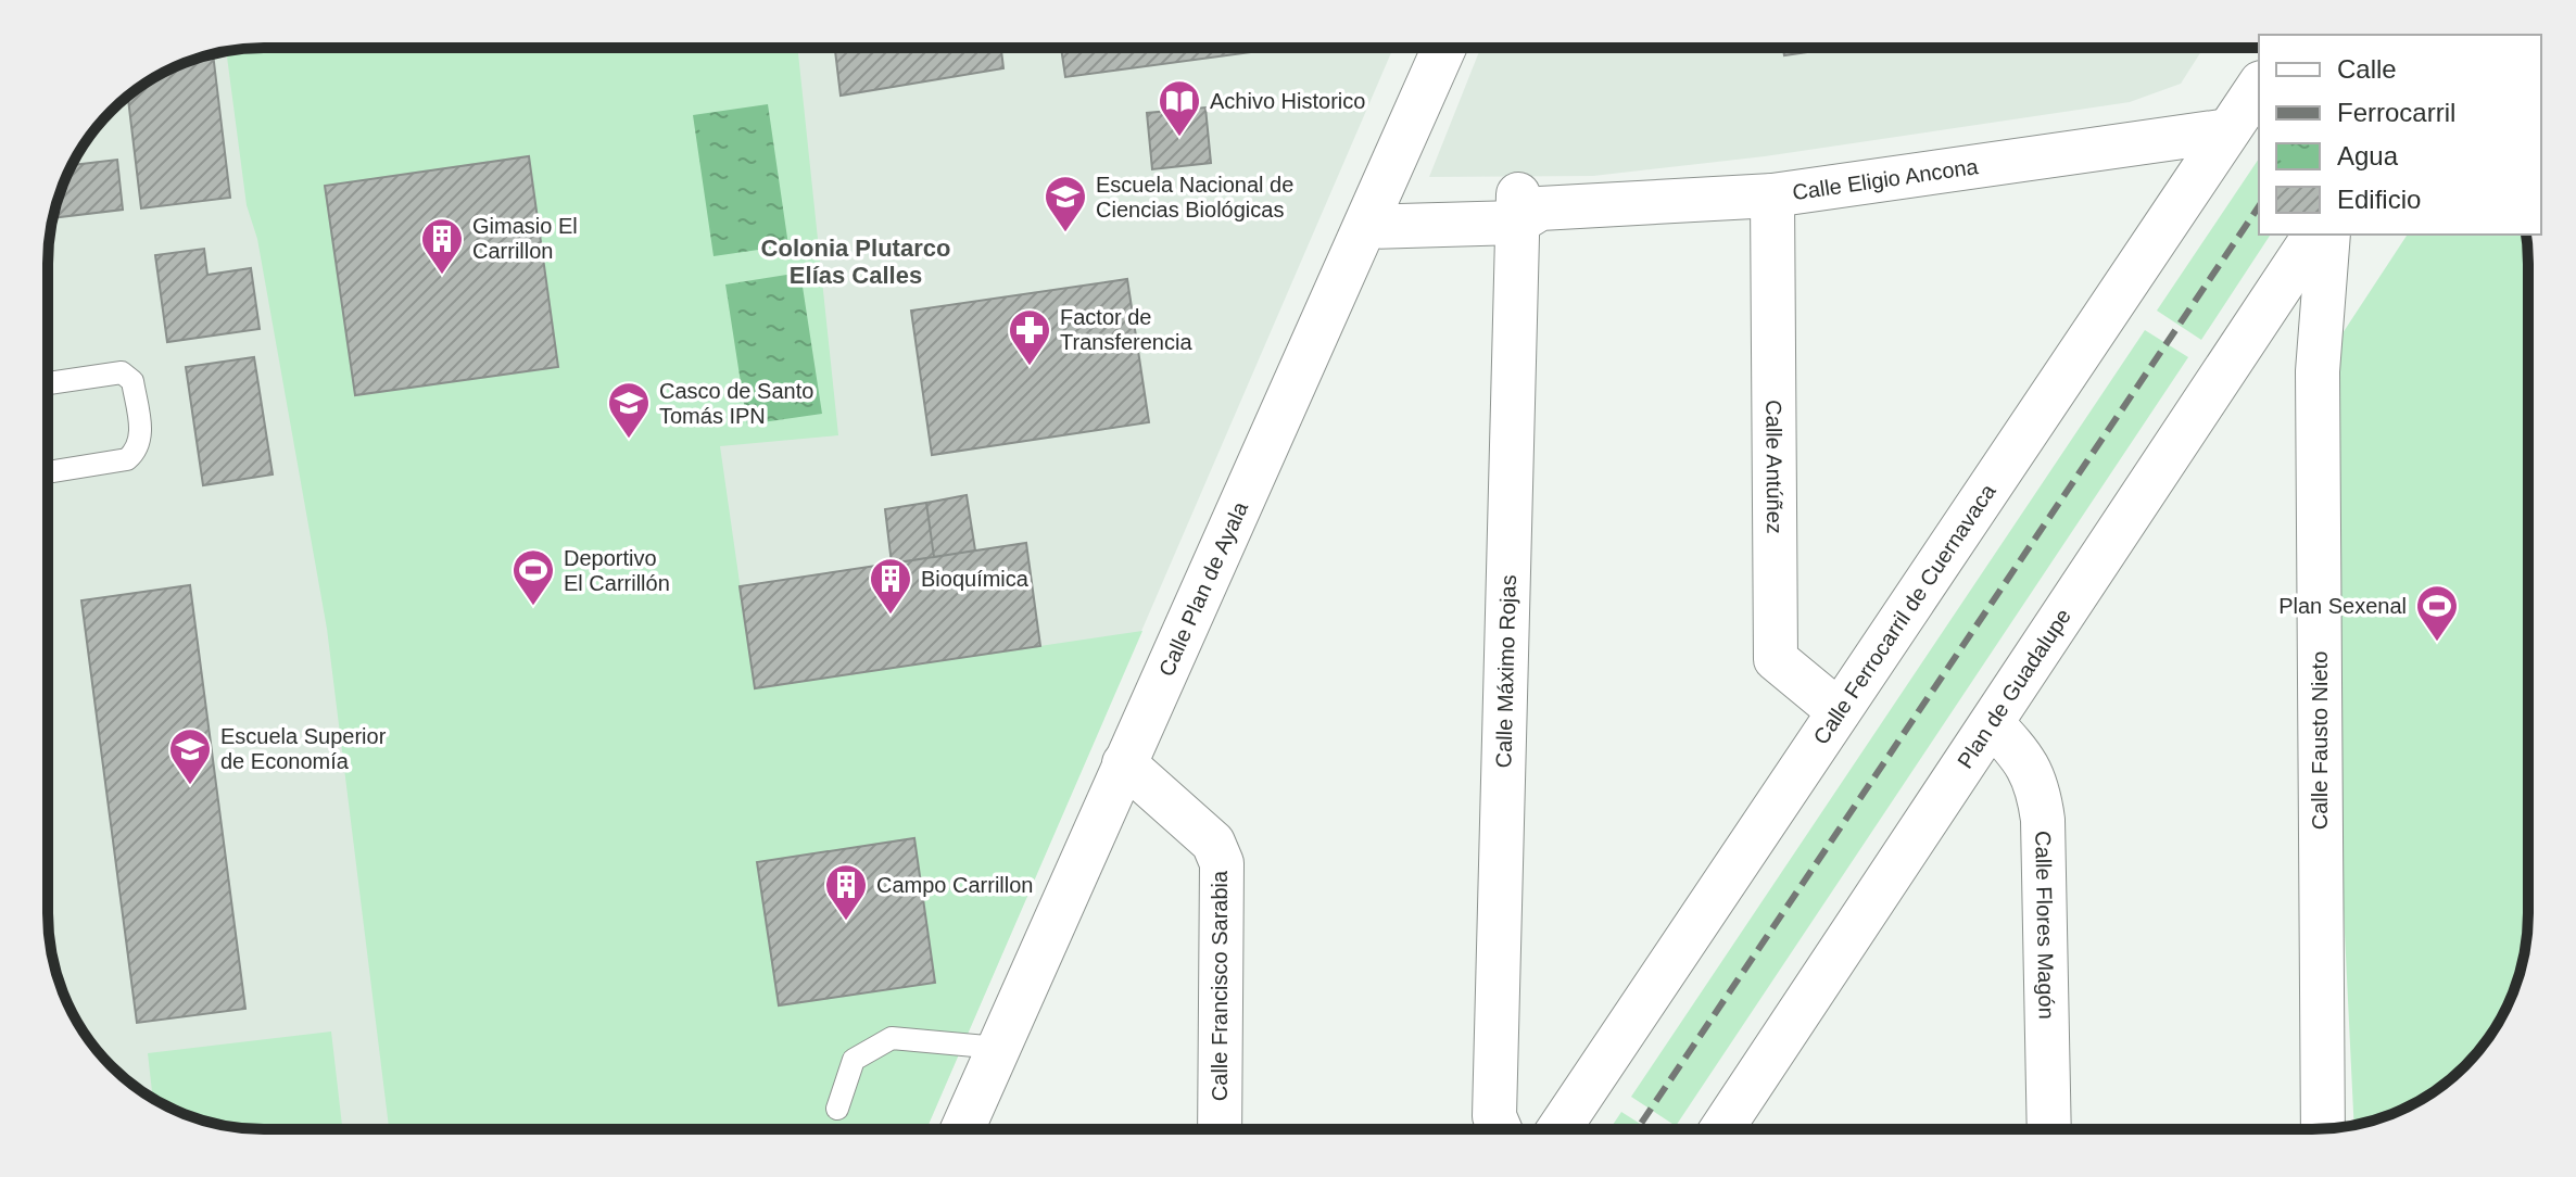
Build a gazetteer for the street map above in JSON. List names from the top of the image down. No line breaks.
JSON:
{"streets":{"street":["Calle Eligio Ancona","Calle Antúñez","Calle Plan de Ayala","Calle Ferrocarril de Cuernavaca","Calle Máximo Rojas","Plan de Guadalupe","Calle Fausto Nieto","Calle Flores Magón","Calle Francisco Sarabia"]},"crossings":[["Calle Eligio Ancona","Calle Antúñez"],["Calle Eligio Ancona","Calle Plan de Ayala"],["Calle Eligio Ancona","Calle Ferrocarril de Cuernavaca"],["Calle Eligio Ancona","Calle Máximo Rojas"],["Calle Antúñez","Calle Ferrocarril de Cuernavaca"],["Calle Plan de Ayala","Calle Francisco Sarabia"],["Plan de Guadalupe","Calle Flores Magón"]],"districts":["Colonia Plutarco Elías Calles"],"places":{"library":["Achivo Historico"],"school or university":["Escuela Nacional de Ciencias Biológicas","Casco de Santo Tomás IPN","Escuela Superior de Economía"],"building":["Gimasio El Carrillon","Bioquímica","Campo Carrillon"],"pharmacy":["Factor de Transferencia"],"sports":["Deportivo El Carrillón","Plan Sexenal"]},"legend":["Calle","Ferrocarril","Agua","Edificio"]}
